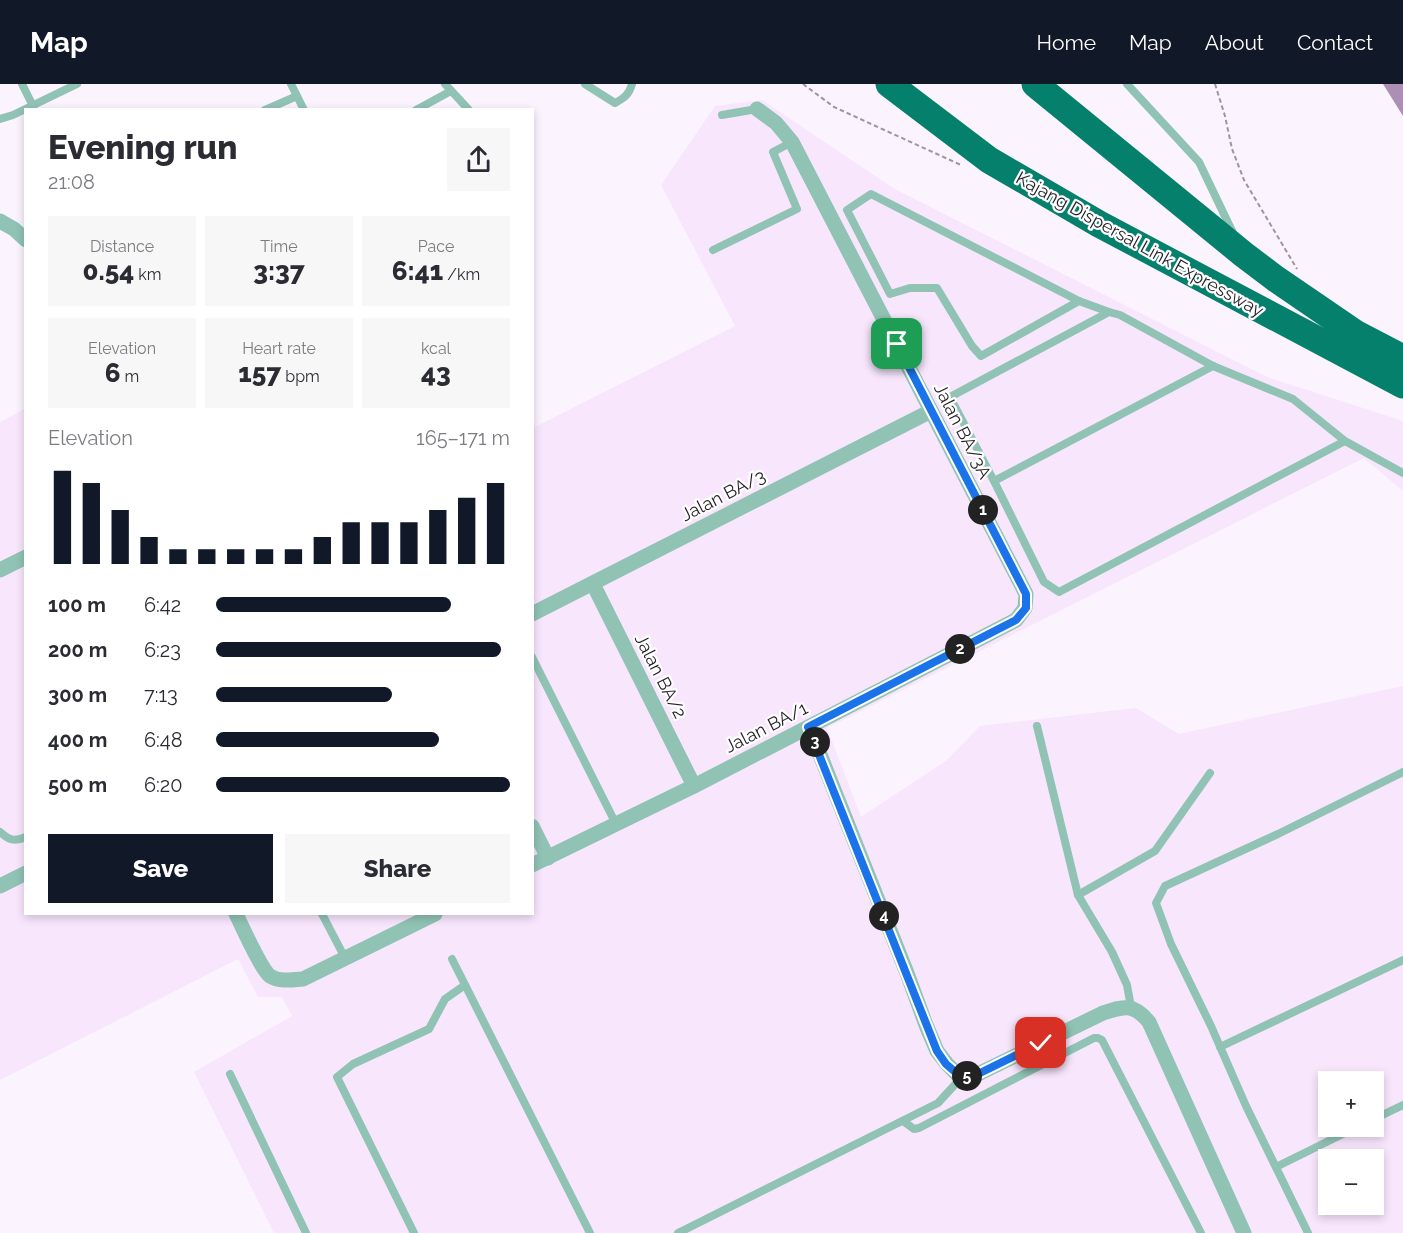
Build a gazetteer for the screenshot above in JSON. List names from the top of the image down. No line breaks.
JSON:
{"streets":{"highway":["Kajang Dispersal Link Expressway"],"street":["Jalan BA/3A","Jalan BA/3","Jalan BA/2","Jalan BA/1"]},"crossings":[["Jalan BA/3A","Jalan BA/3"],["Jalan BA/3A","Jalan BA/1"],["Jalan BA/3","Jalan BA/2"],["Jalan BA/2","Jalan BA/1"]],"page":{"header":"Map","nav":["Home","Map","About","Contact"],"heading":["Evening run","21:08"],"stats":[["Distance","0.54 km"],["Time","3:37"],["Pace","6:41 /km"],["Elevation","6 m"],["Heart rate","157 bpm"],["kcal","43"]],"chart":["Elevation","165–171 m"],"pins":["1","2","3","4","5"],"list":[{"name":"100 m","note":"6:42"},{"name":"200 m","note":"6:23"},{"name":"300 m","note":"7:13"},{"name":"400 m","note":"6:48"},{"name":"500 m","note":"6:20"}],"buttons":["Save","Share"],"map_buttons":["+","−"]}}
